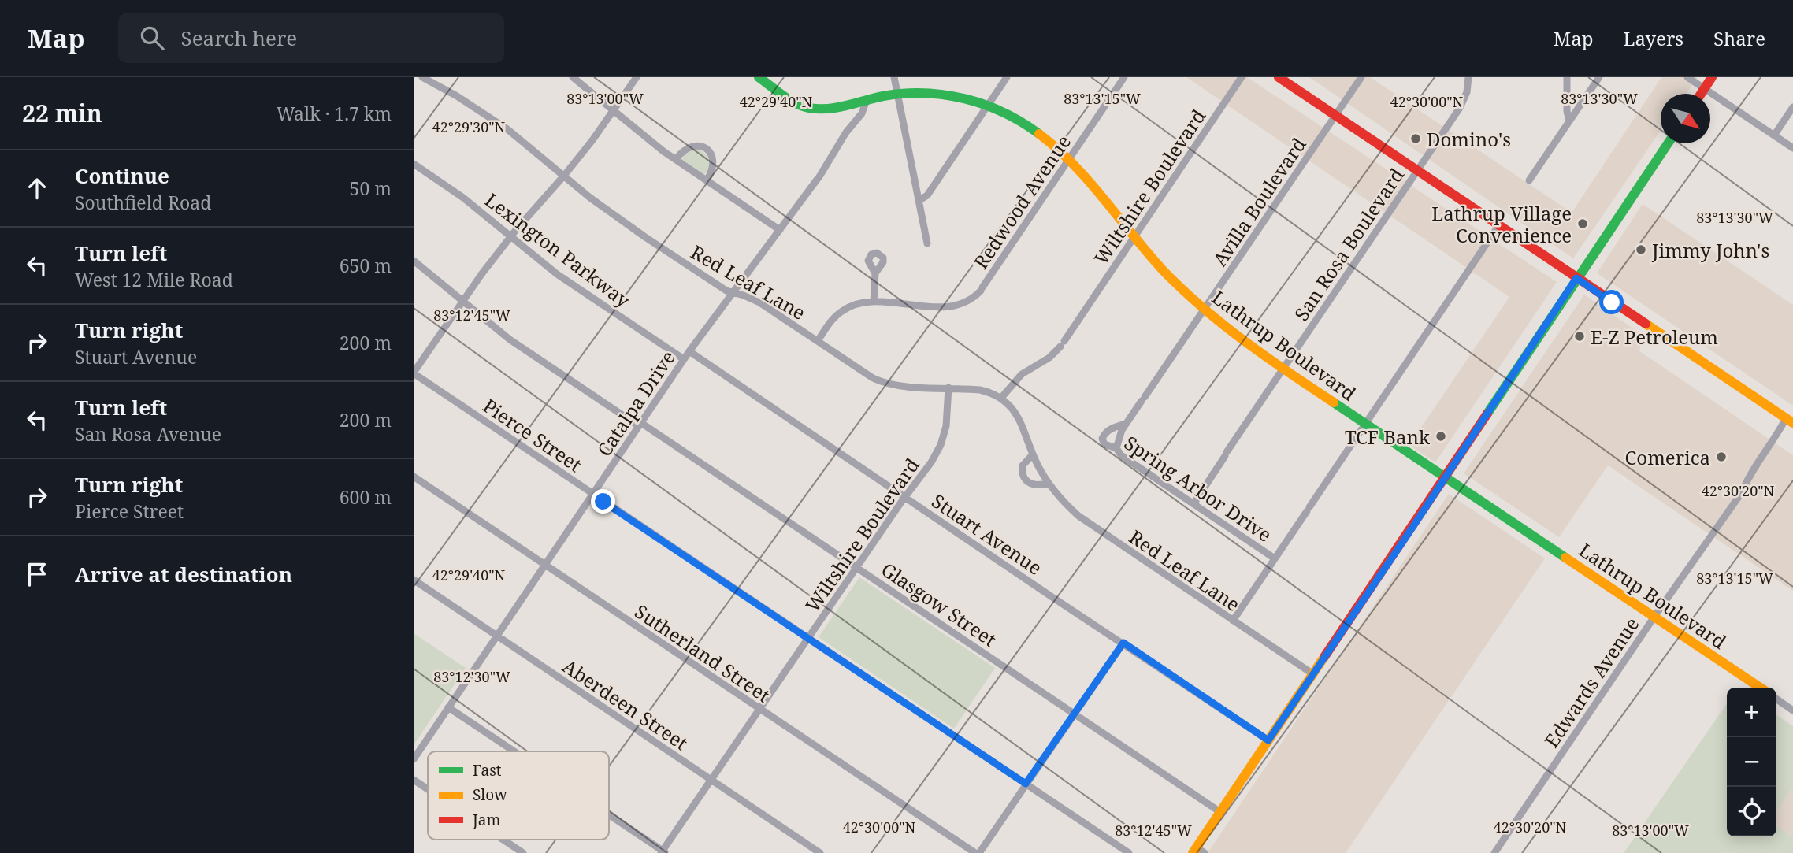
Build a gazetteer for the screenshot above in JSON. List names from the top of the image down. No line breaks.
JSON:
{"streets":{"main road":["Lathrup Boulevard"],"street":["Wiltshire Boulevard","Redwood Avenue","Avilla Boulevard","San Rosa Boulevard","Lexington Parkway","Red Leaf Lane","Catalpa Drive","Pierce Street","Spring Arbor Drive","Stuart Avenue","Glasgow Street","Sutherland Street","Edwards Avenue","Aberdeen Street"]},"crossings":[["Wiltshire Boulevard","Red Leaf Lane"],["Wiltshire Boulevard","Lathrup Boulevard"],["Wiltshire Boulevard","Pierce Street"],["Wiltshire Boulevard","Stuart Avenue"],["Wiltshire Boulevard","Glasgow Street"],["Wiltshire Boulevard","Sutherland Street"],["Wiltshire Boulevard","Aberdeen Street"],["Redwood Avenue","Red Leaf Lane"],["Redwood Avenue","Lathrup Boulevard"],["Avilla Boulevard","Lathrup Boulevard"],["Avilla Boulevard","Spring Arbor Drive"],["San Rosa Boulevard","Lathrup Boulevard"],["San Rosa Boulevard","Spring Arbor Drive"],["Lexington Parkway","Catalpa Drive"],["Red Leaf Lane","Catalpa Drive"],["Lathrup Boulevard","Catalpa Drive"],["Lathrup Boulevard","Edwards Avenue"],["Catalpa Drive","Pierce Street"],["Catalpa Drive","Stuart Avenue"],["Catalpa Drive","Glasgow Street"],["Catalpa Drive","Sutherland Street"],["Catalpa Drive","Aberdeen Street"]],"places":["Domino's","Lathrup Village Convenience","Jimmy John's","E-Z Petroleum","TCF Bank","Comerica"],"legend":["Fast","Slow","Jam"],"north":"bottom right","page":{"header":"Map","search":"Search here","nav":["Map","Layers","Share"],"heading":["22 min","Walk · 1.7 km"],"list":[["Continue","Southfield Road","50 m"],["Turn left","West 12 Mile Road","650 m"],["Turn right","Stuart Avenue","200 m"],["Turn left","San Rosa Avenue","200 m"],["Turn right","Pierce Street","600 m"],"Arrive at destination"],"map_buttons":["+","−"]},"coordinates":["83°13'00\"W","83°13'15\"W","83°13'30\"W","42°30'00\"N","42°29'40\"N","42°29'30\"N","83°12'45\"W","42°30'20\"N","83°12'30\"W"]}
